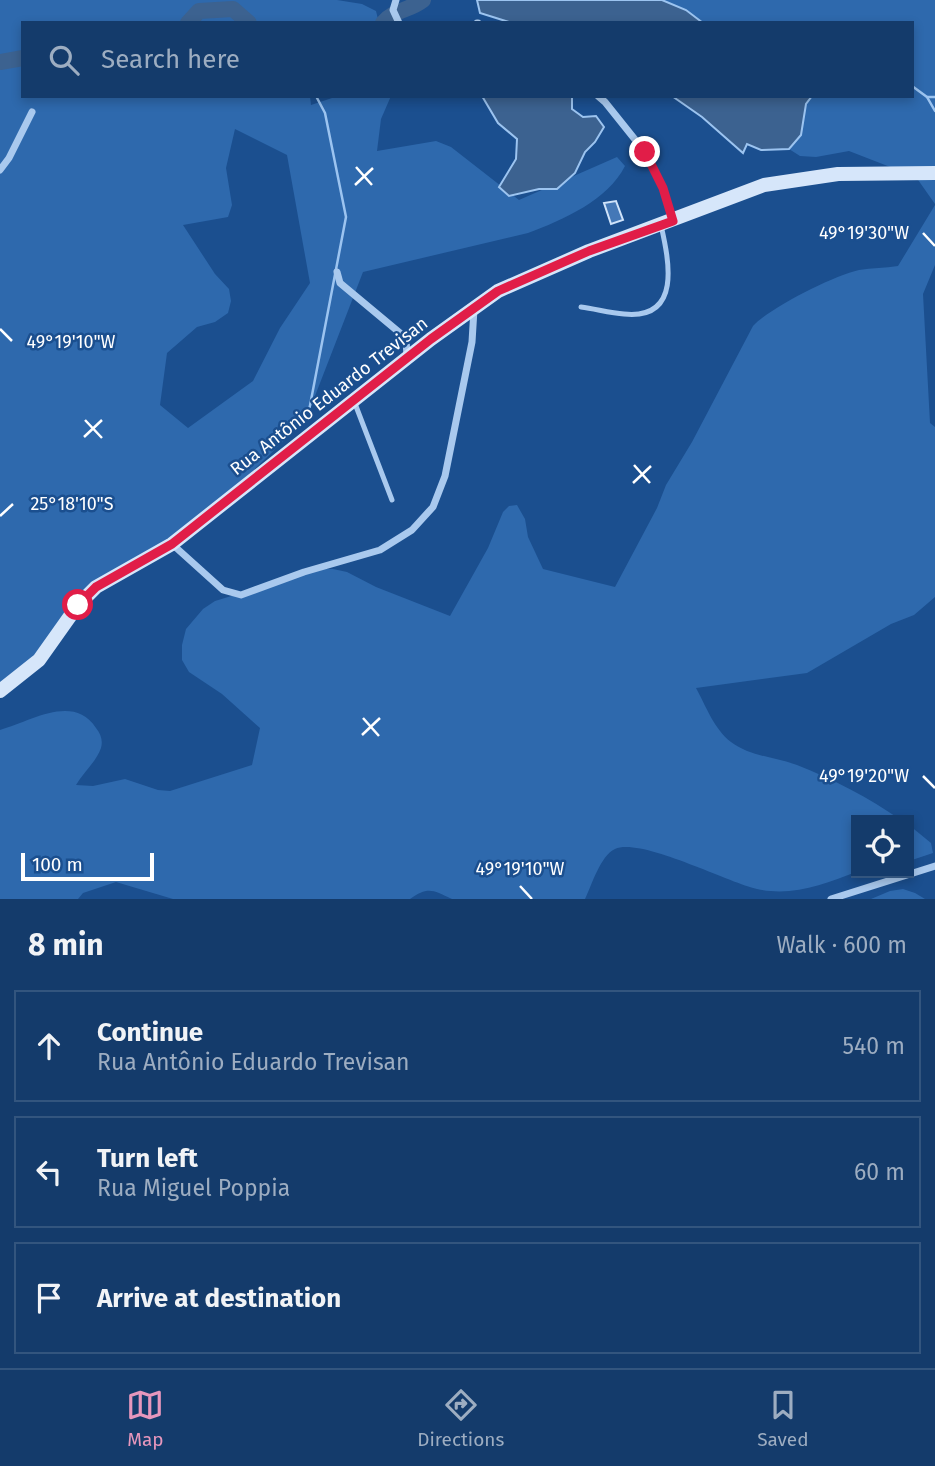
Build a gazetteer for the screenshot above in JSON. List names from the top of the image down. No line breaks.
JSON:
{"streets":{"street":["Rua Antônio Eduardo Trevisan"]},"scale_bar":"100 m","page":{"search":"Search here","scale":"100 m","heading":["8 min","Walk · 600 m"],"list":[["Continue","Rua Antônio Eduardo Trevisan","540 m"],["Turn left","Rua Miguel Poppia","60 m"],"Arrive at destination"],"nav":["Map","Directions","Saved"]},"coordinates":["49°19'30\"W","49°19'10\"W","25°18'10\"S","49°19'20\"W"]}
